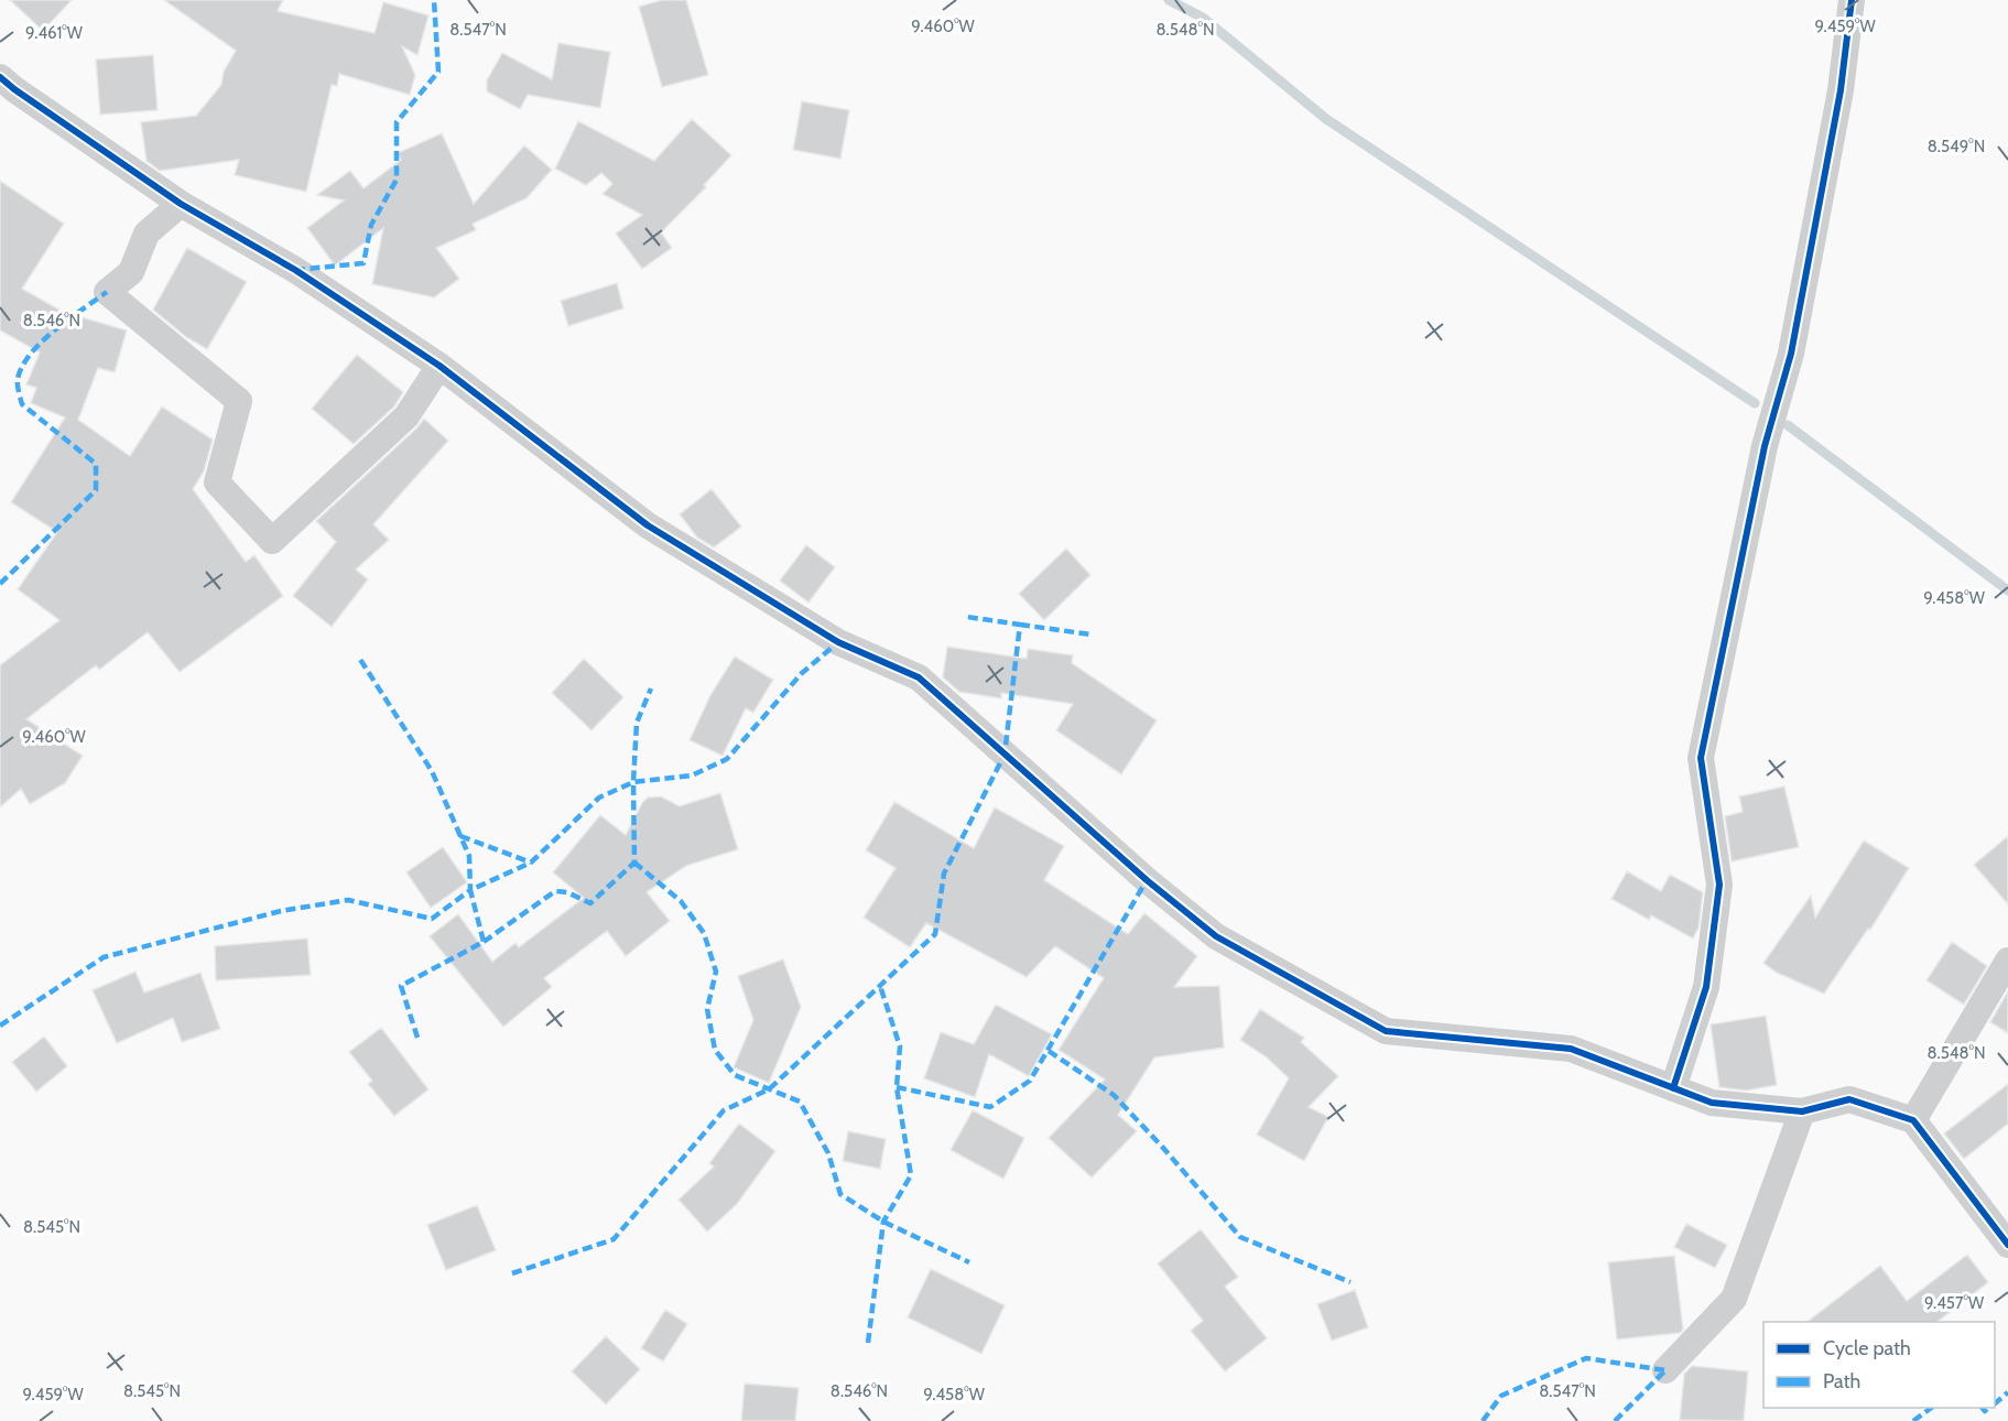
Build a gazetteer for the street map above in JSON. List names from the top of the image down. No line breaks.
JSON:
{"legend":["Cycle path","Path"],"coordinates":["9.460°W","9.459°W","8.547°N","8.548°N","9.461°W","8.549°N","8.546°N","9.458°W","8.545°N","9.457°W"]}
